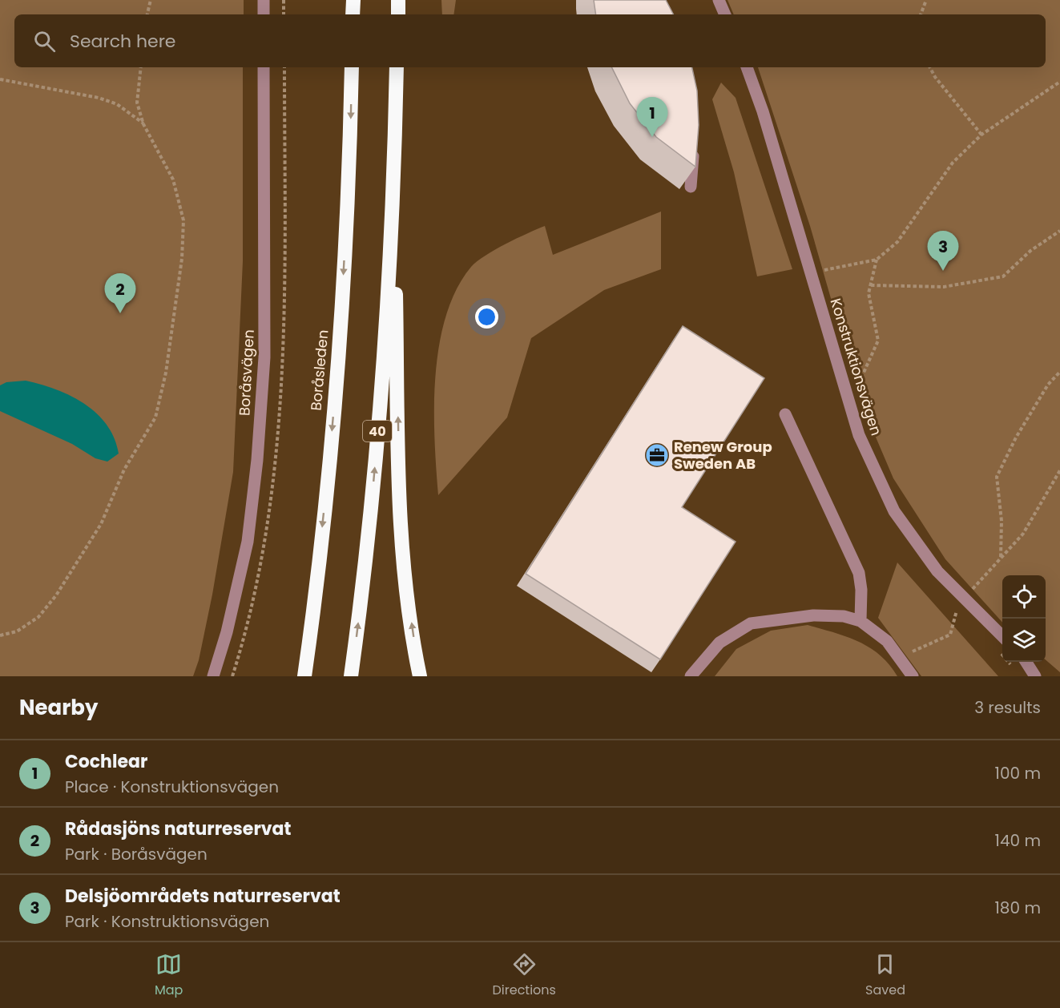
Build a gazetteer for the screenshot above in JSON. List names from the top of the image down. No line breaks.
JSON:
{"streets":{"highway":["Boråsleden","40"],"street":["Konstruktionsvägen","Boråsvägen"]},"places":{"office":["Renew Group Sweden AB"]},"page":{"search":"Search here","pins":["1","3","2"],"heading":["Nearby","3 results"],"list":[{"mark":"1","name":"Cochlear","note":"Place · Konstruktionsvägen","value":"100 m"},{"mark":"2","name":"Rådasjöns naturreservat","note":"Park · Boråsvägen","value":"140 m"},{"mark":"3","name":"Delsjöområdets naturreservat","note":"Park · Konstruktionsvägen","value":"180 m"}],"nav":["Map","Directions","Saved"]}}
